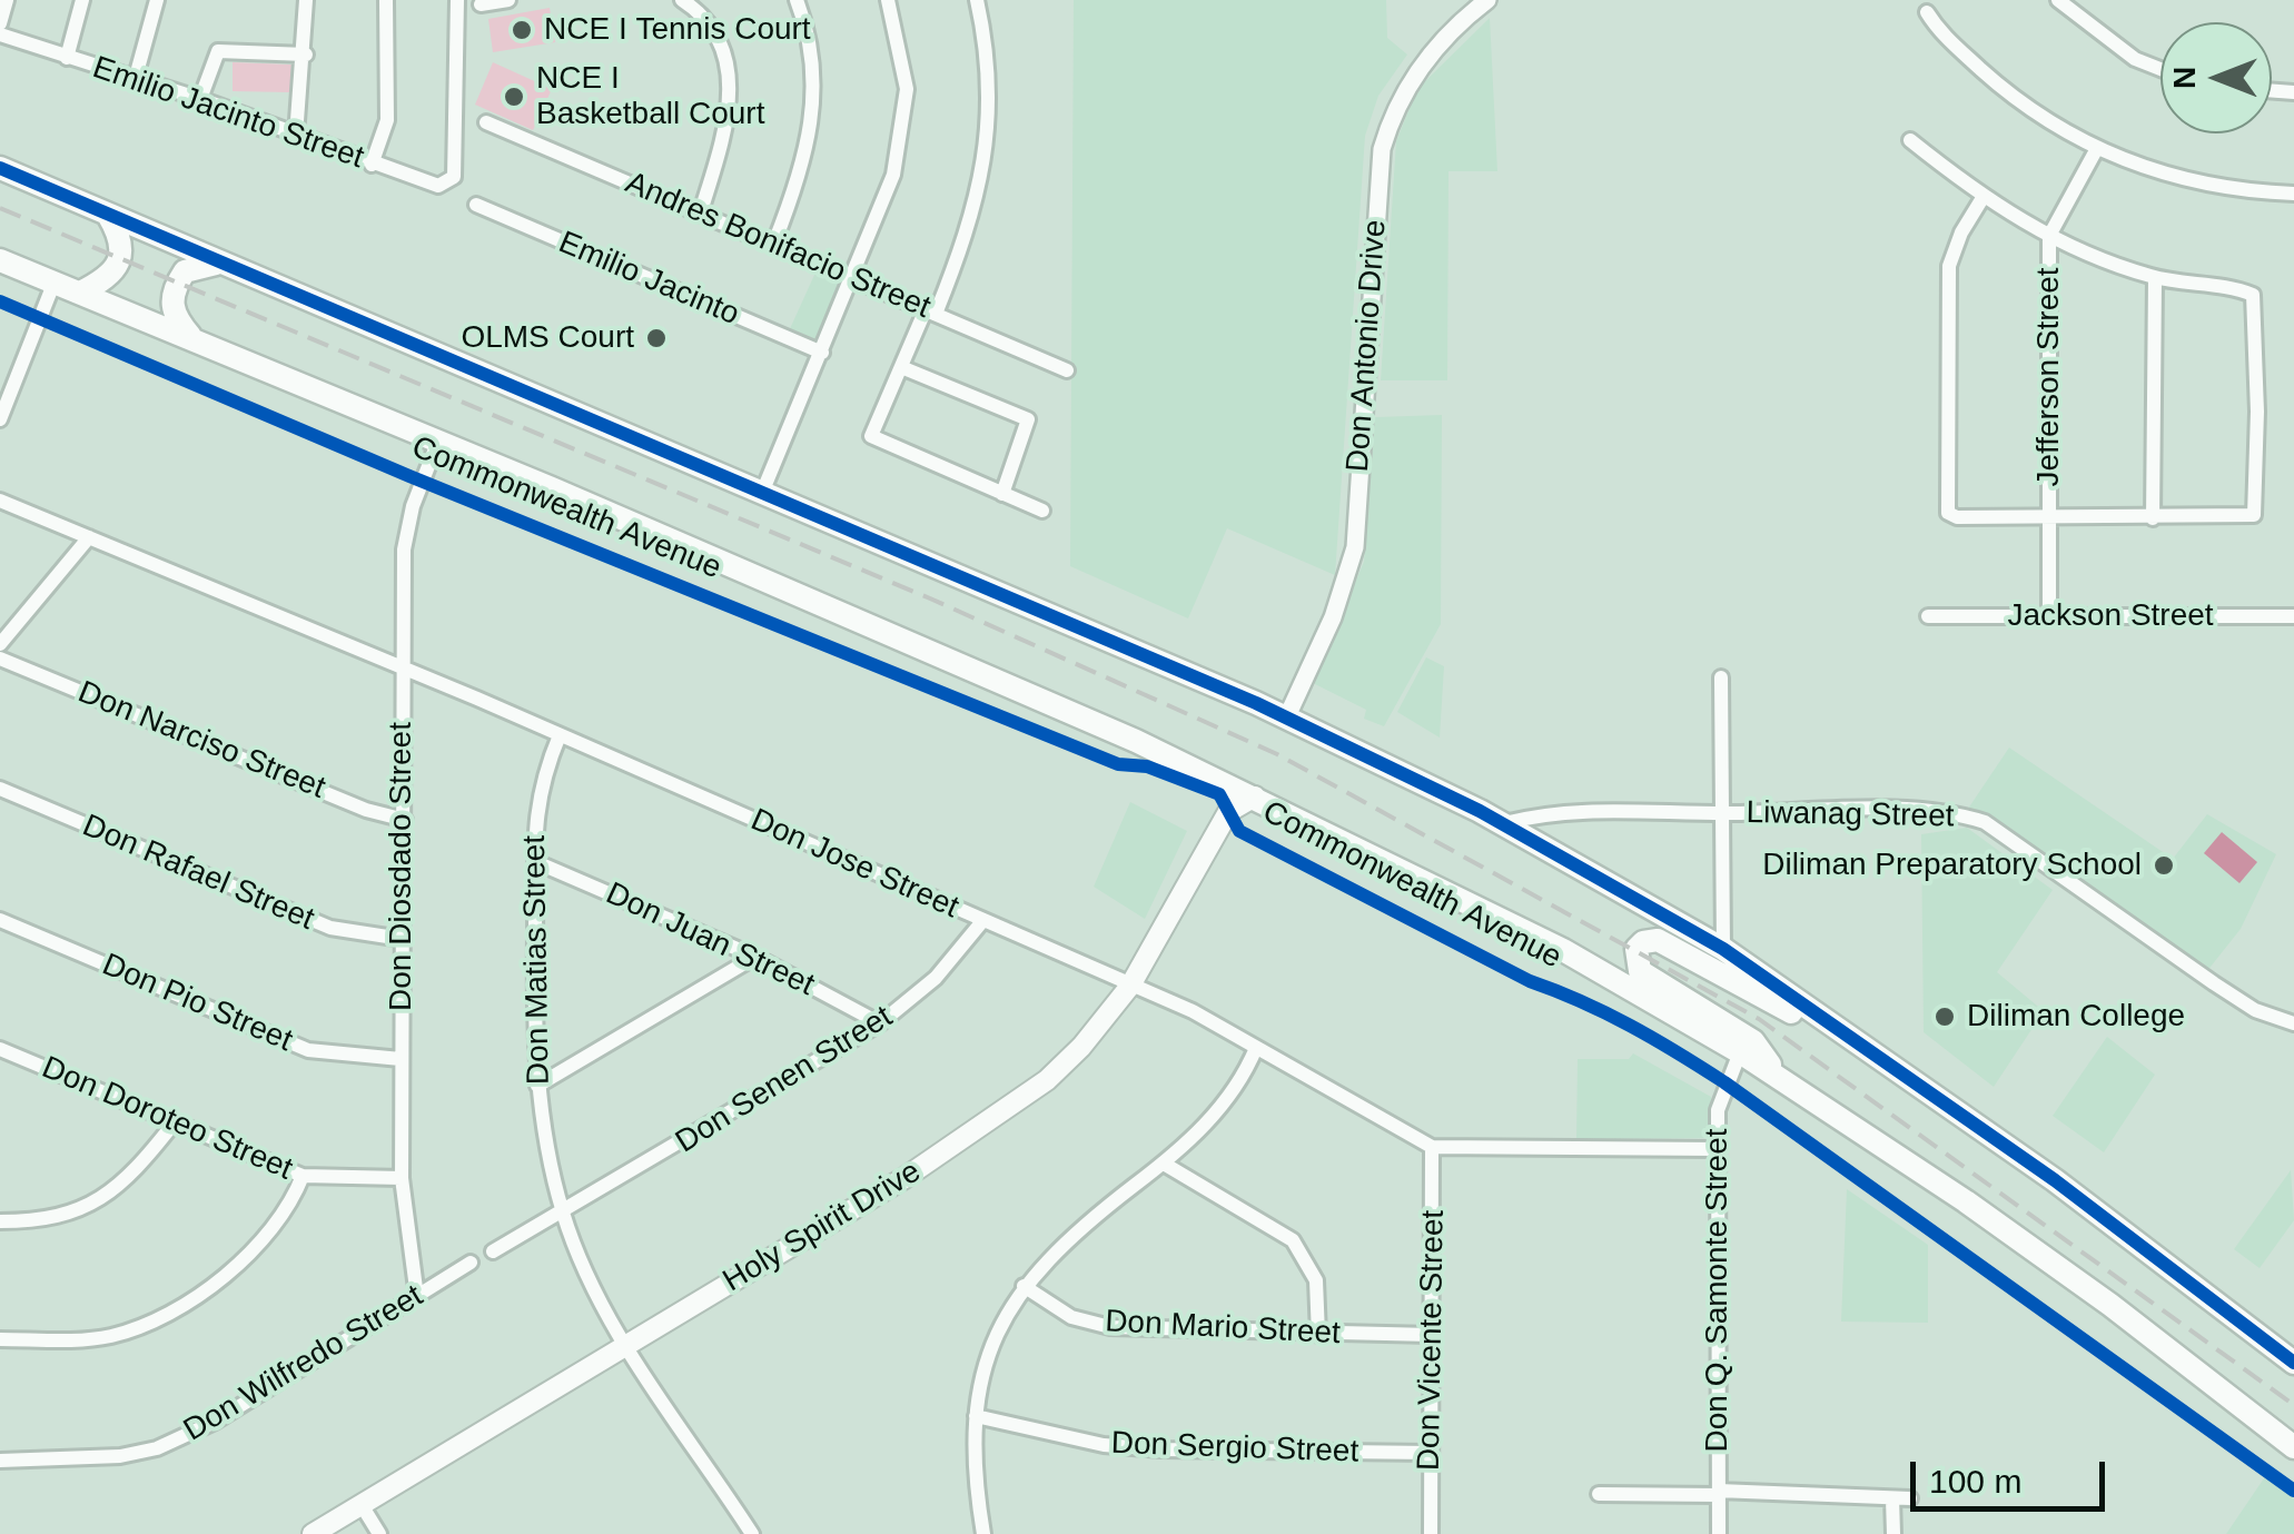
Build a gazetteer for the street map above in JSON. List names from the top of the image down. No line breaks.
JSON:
{"streets":{"main road":["Commonwealth Avenue","Holy Spirit Drive"],"street":["Emilio Jacinto Street","Andres Bonifacio Street","Emilio Jacinto","Don Antonio Drive","Jefferson Street","Jackson Street","Don Narciso Street","Liwanag Street","Don Jose Street","Don Diosdado Street","Don Rafael Street","Don Juan Street","Don Matias Street","Don Pio Street","Don Senen Street","Don Doroteo Street","Don Q. Samonte Street","Don Mario Street","Don Vicente Street","Don Wilfredo Street","Don Sergio Street"]},"crossings":[["Jefferson Street","Jackson Street"],["Commonwealth Avenue","Don Diosdado Street"],["Commonwealth Avenue","Don Q. Samonte Street"],["Don Narciso Street","Don Diosdado Street"],["Don Jose Street","Don Diosdado Street"],["Don Jose Street","Don Matias Street"],["Don Jose Street","Don Senen Street"],["Don Jose Street","Holy Spirit Drive"],["Don Jose Street","Don Q. Samonte Street"],["Don Jose Street","Don Vicente Street"],["Don Diosdado Street","Don Rafael Street"],["Don Diosdado Street","Don Pio Street"],["Don Diosdado Street","Don Doroteo Street"],["Don Diosdado Street","Don Wilfredo Street"],["Don Juan Street","Don Matias Street"],["Don Juan Street","Don Senen Street"],["Don Matias Street","Don Senen Street"],["Don Matias Street","Holy Spirit Drive"],["Don Mario Street","Don Vicente Street"],["Don Vicente Street","Don Sergio Street"]],"places":["NCE I Tennis Court","NCE I Basketball Court","OLMS Court","Diliman Preparatory School","Diliman College"],"scale_bar":"100 m","north":"left"}
